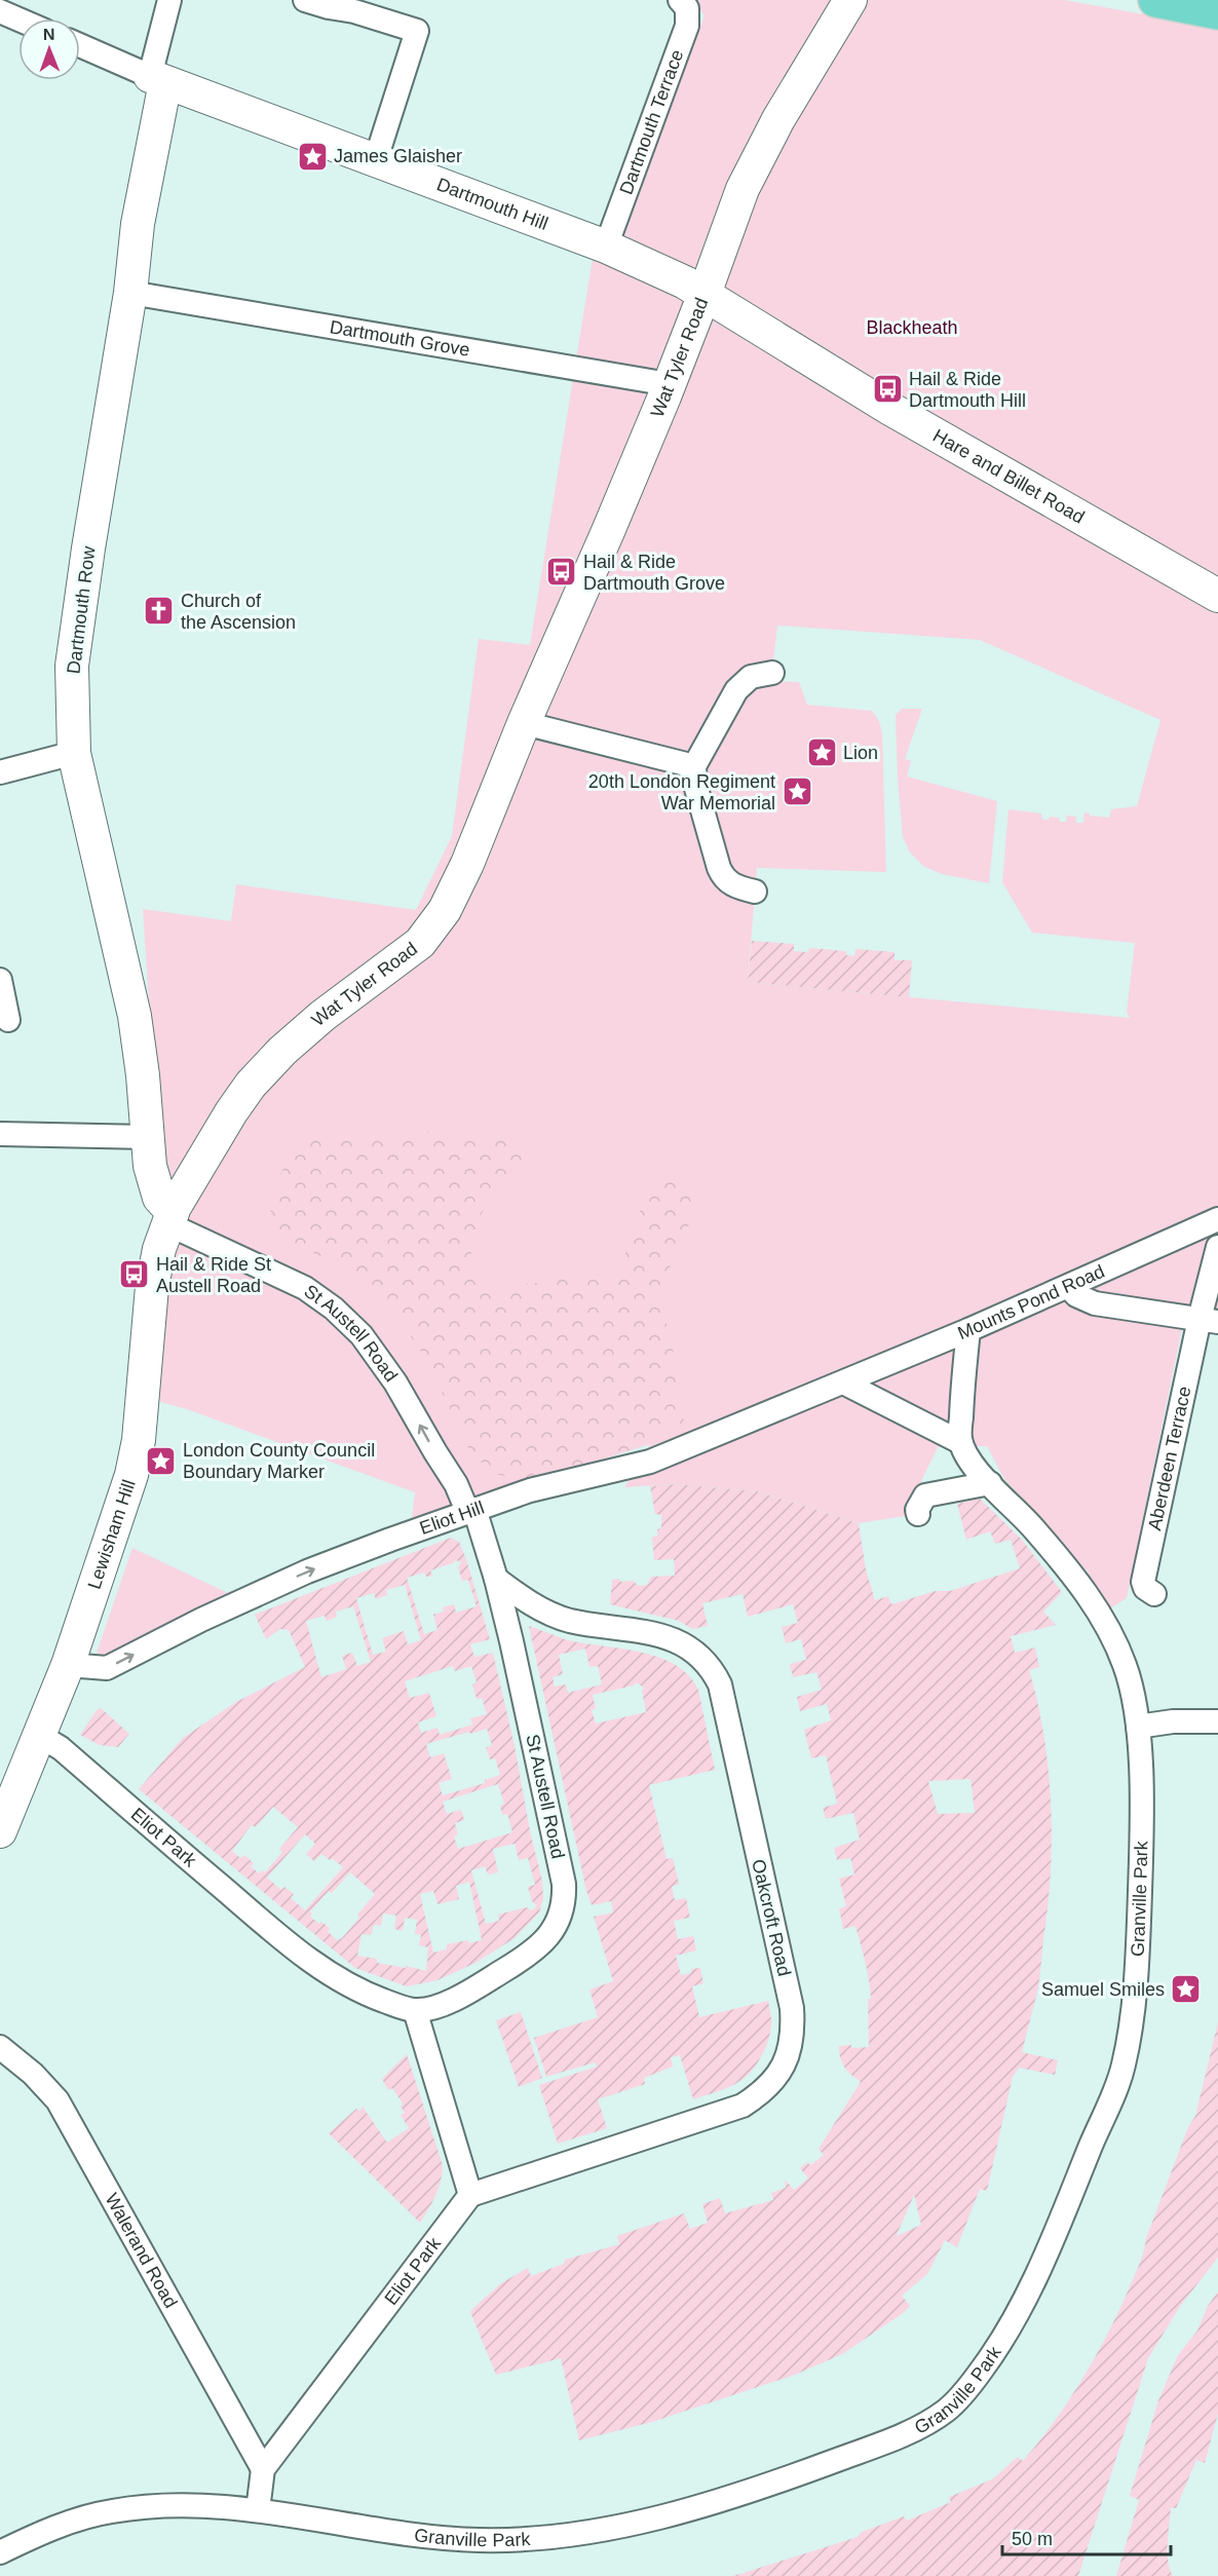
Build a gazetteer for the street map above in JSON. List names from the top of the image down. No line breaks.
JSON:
{"streets":{"street":["Dartmouth Terrace","Dartmouth Hill","Dartmouth Grove","Wat Tyler Road","Hare and Billet Road","Dartmouth Row","Mounts Pond Road","St Austell Road","Aberdeen Terrace","Eliot Hill","Lewisham Hill","Eliot Park","Granville Park","Oakcroft Road","Walerand Road"]},"crossings":[["Dartmouth Terrace","Dartmouth Hill"],["Dartmouth Hill","Wat Tyler Road"],["Dartmouth Hill","Hare and Billet Road"],["Dartmouth Hill","Dartmouth Row"],["Dartmouth Grove","Wat Tyler Road"],["Dartmouth Grove","Dartmouth Row"],["Wat Tyler Road","Hare and Billet Road"],["Wat Tyler Road","St Austell Road"],["Wat Tyler Road","Lewisham Hill"],["Mounts Pond Road","Eliot Hill"],["St Austell Road","Eliot Hill"],["St Austell Road","Lewisham Hill"],["St Austell Road","Eliot Park"],["St Austell Road","Oakcroft Road"],["Eliot Hill","Lewisham Hill"],["Lewisham Hill","Eliot Park"],["Eliot Park","Granville Park"],["Eliot Park","Oakcroft Road"],["Eliot Park","Walerand Road"]],"one_way":["St Austell Road","Eliot Hill"],"parks":["Blackheath"],"places":{"place":["James Glaisher","Lion","20th London Regiment War Memorial","London County Council Boundary Marker","Samuel Smiles"],"bus stop":["Hail & Ride Dartmouth Hill","Hail & Ride Dartmouth Grove","Hail & Ride St Austell Road"],"church":["Church of the Ascension"]},"scale_bar":"50 m","north":"top"}
